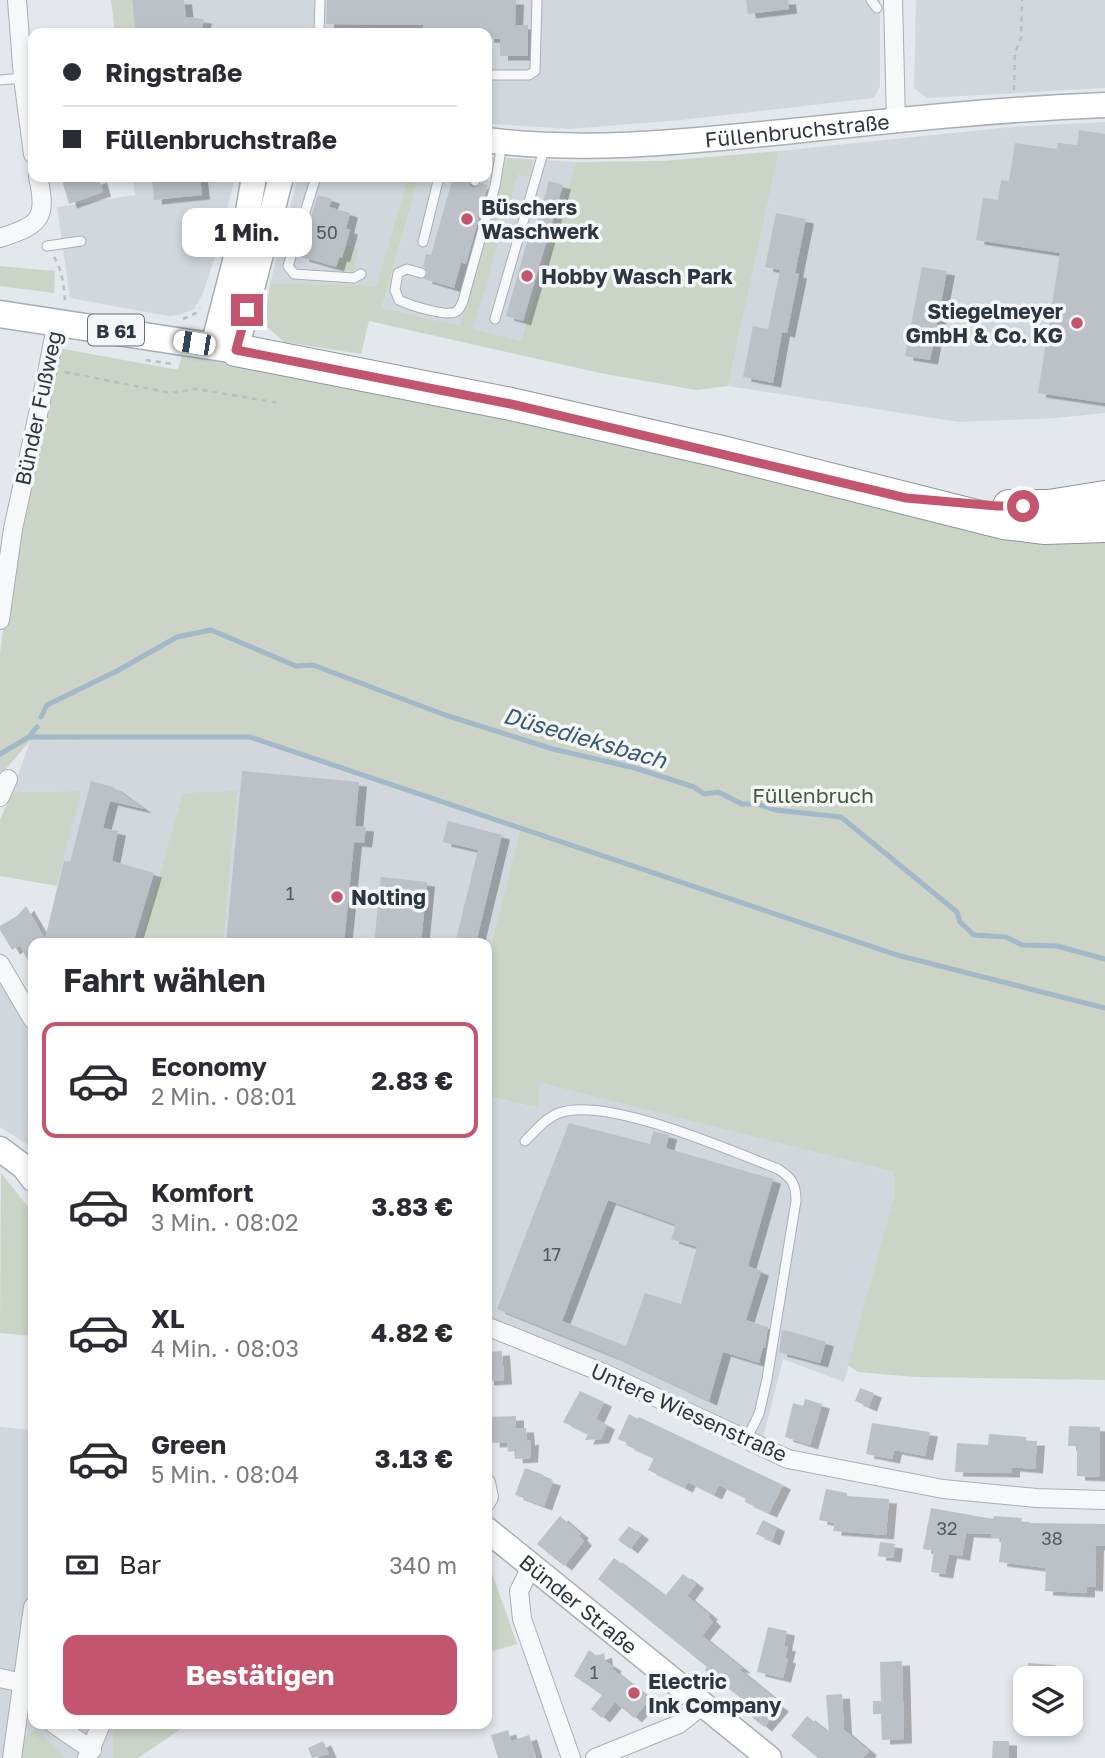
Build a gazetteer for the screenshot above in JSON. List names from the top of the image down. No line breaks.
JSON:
{"streets":{"highway":["B 61"],"street":["Füllenbruchstraße","Bünder Fußweg","Untere Wiesenstraße","Bünder Straße"]},"crossings":[["B 61","Bünder Fußweg"]],"water":["Düsedieksbach"],"parks":["Füllenbruch"],"places":["Büschers Waschwerk","Hobby Wasch Park","Stiegelmeyer GmbH & Co. KG","Nolting","Electric Ink Company"],"house_numbers":["50","1","17","32","38","1"],"page":{"banner":["Ringstraße","Füllenbruchstraße"],"bubble":"1 Min.","heading":"Fahrt wählen","list":[{"name":"Economy","note":"2 Min. · 08:01","value":"2.83 €"},{"name":"Komfort","note":"3 Min. · 08:02","value":"3.83 €"},{"name":"XL","note":"4 Min. · 08:03","value":"4.82 €"},{"name":"Green","note":"5 Min. · 08:04","value":"3.13 €"}],"pay":["Bar","340 m"],"buttons":"Bestätigen"}}
